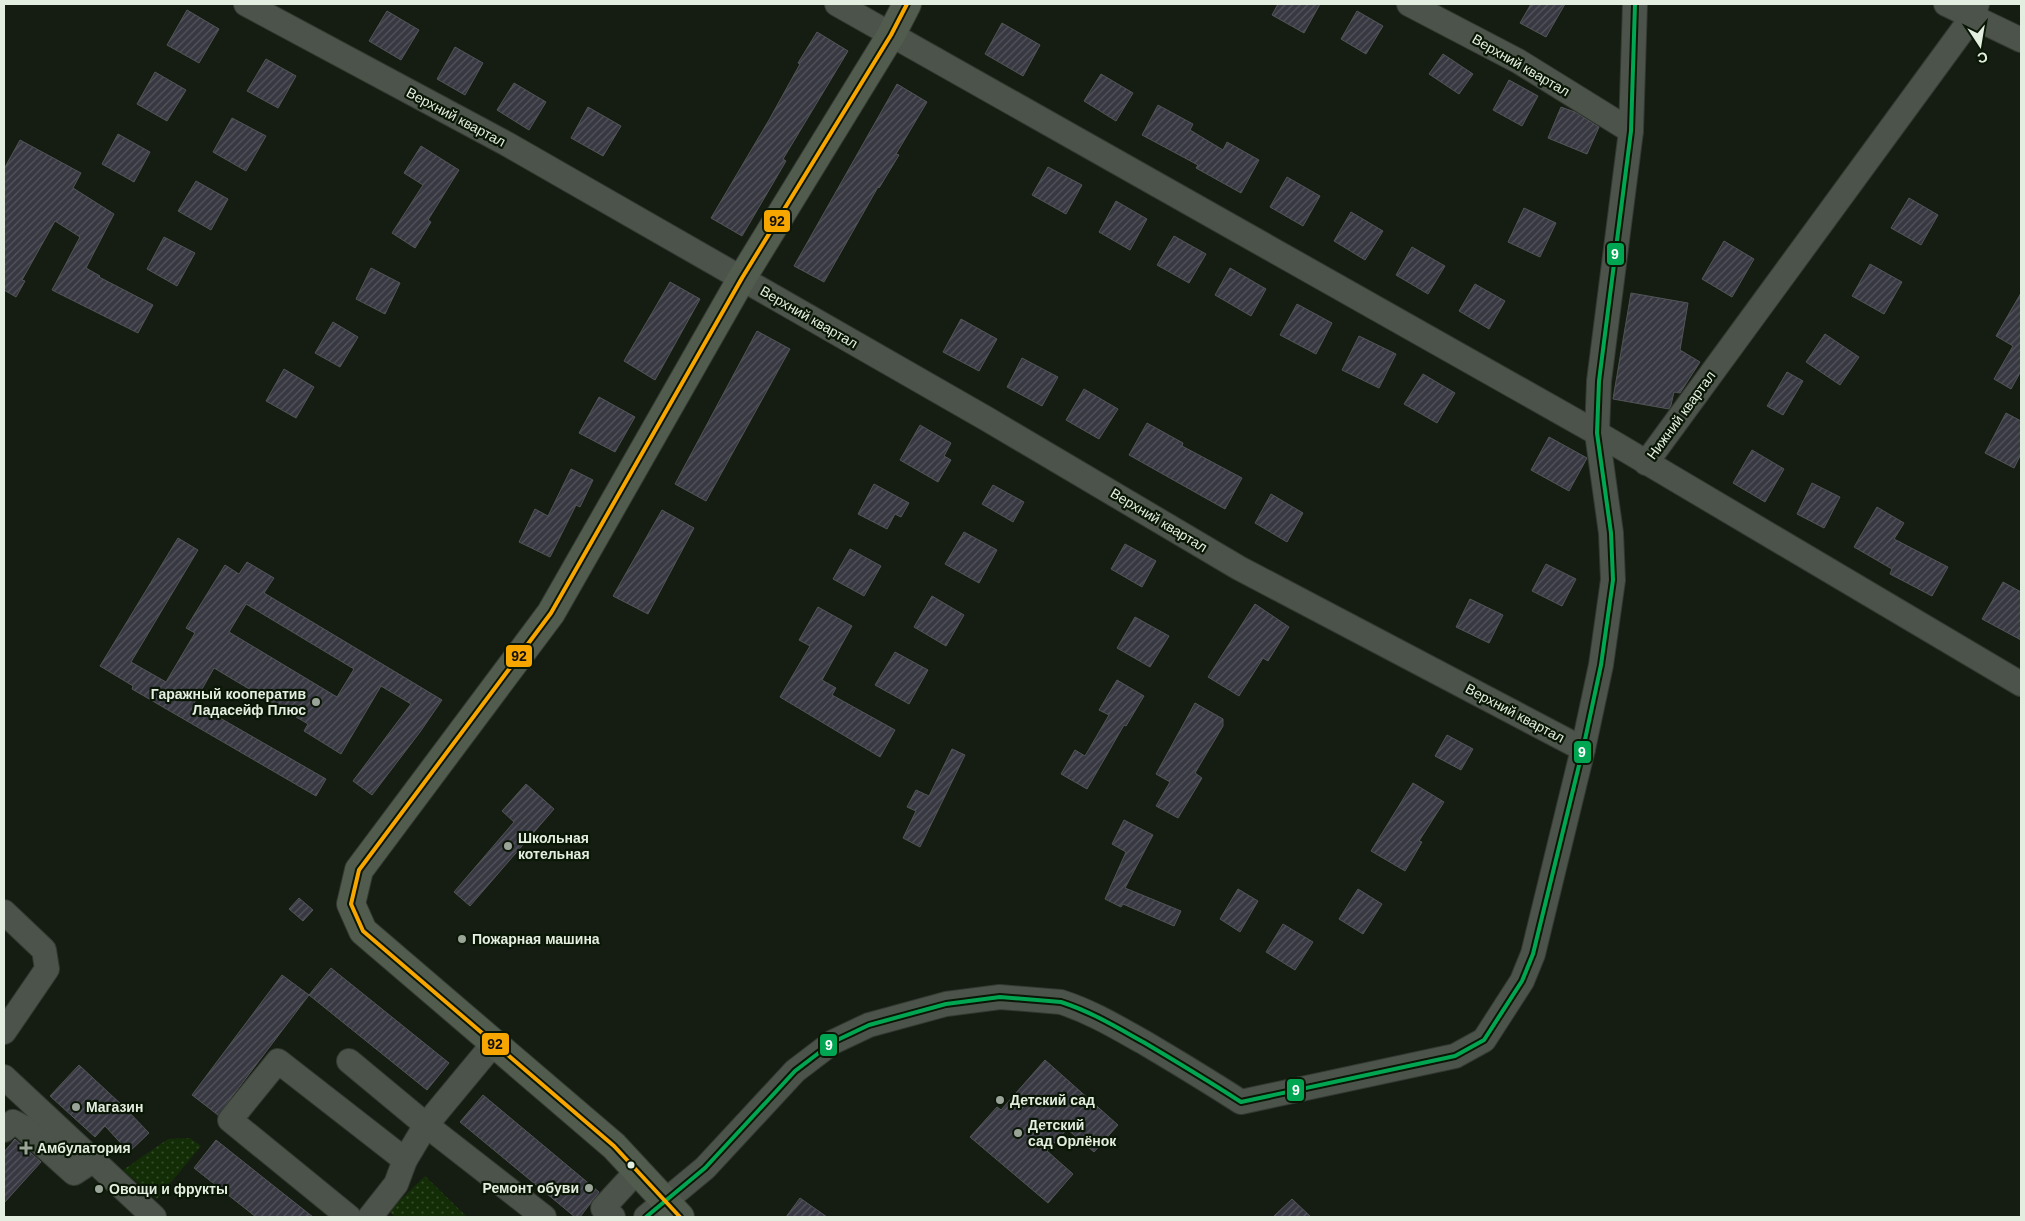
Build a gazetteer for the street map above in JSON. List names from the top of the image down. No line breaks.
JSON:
{"streets":{"street":["Верхний квартал","Нижний квартал"]},"places":{"other":["Гаражный кооператив Ладасейф Плюс","Школьная котельная","Пожарная машина","Детский сад","Магазин","Детский сад Орлёнок","Ремонт обуви","Овощи и фрукты"],"health":["Амбулатория"]},"lines":["transit line 9","transit line 92"],"north":"bottom"}
